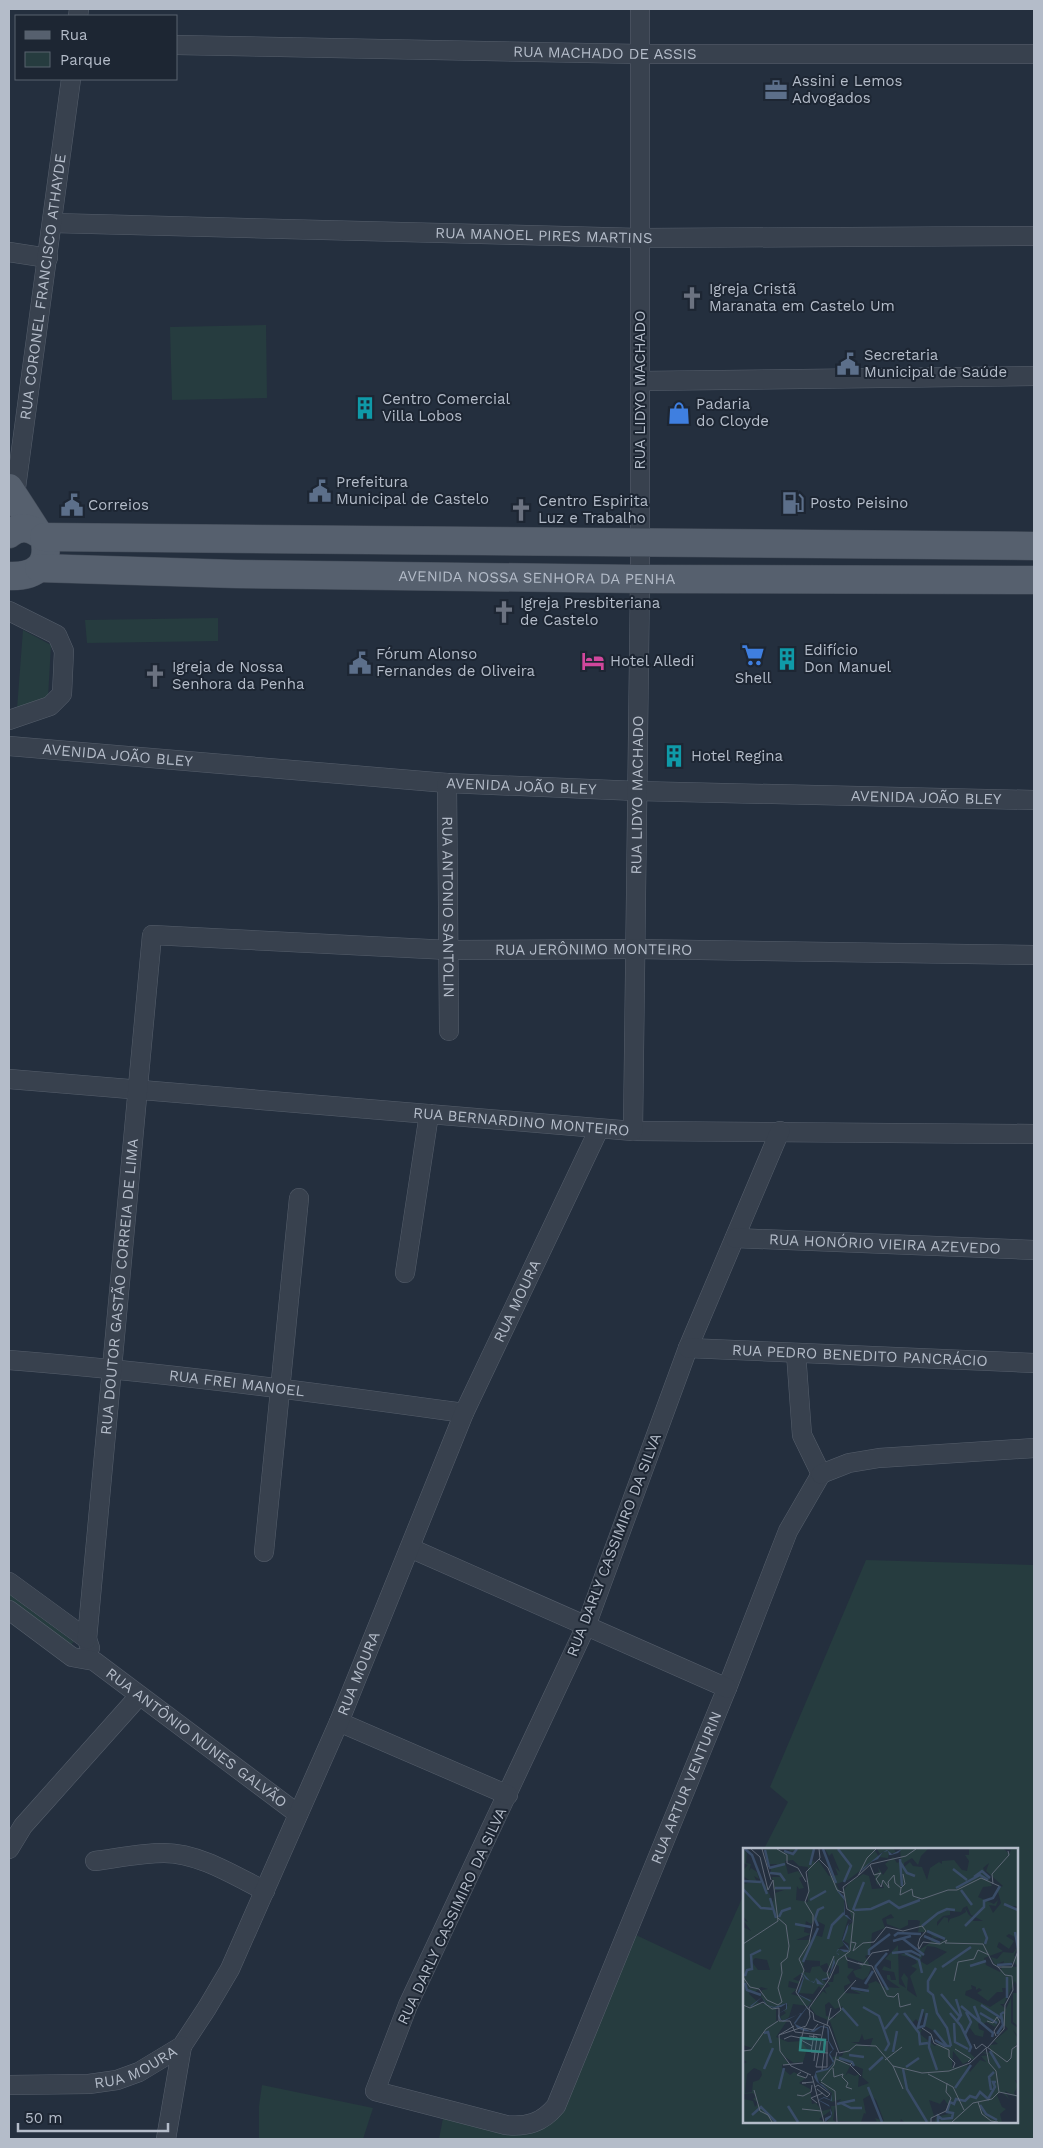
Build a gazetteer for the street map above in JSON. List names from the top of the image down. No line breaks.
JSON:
{"streets":{"main road":["AVENIDA NOSSA SENHORA DA PENHA"],"street":["RUA MACHADO DE ASSIS","RUA MANOEL PIRES MARTINS","RUA CORONEL FRANCISCO ATHAYDE","RUA LIDYO MACHADO","AVENIDA JOÃO BLEY","RUA ANTONIO SANTOLIN","RUA JERÔNIMO MONTEIRO","RUA BERNARDINO MONTEIRO","RUA HONÓRIO VIEIRA AZEVEDO","RUA DOUTOR GASTÃO CORREIA DE LIMA","RUA MOURA","RUA PEDRO BENEDITO PANCRÁCIO","RUA FREI MANOEL","RUA DARLY CASSIMIRO DA SILVA","RUA ANTÔNIO NUNES GALVÃO","RUA ARTUR VENTURIN"]},"crossings":[["RUA MACHADO DE ASSIS","RUA LIDYO MACHADO"],["RUA MANOEL PIRES MARTINS","RUA CORONEL FRANCISCO ATHAYDE"],["RUA MANOEL PIRES MARTINS","RUA LIDYO MACHADO"],["RUA LIDYO MACHADO","AVENIDA NOSSA SENHORA DA PENHA"],["RUA LIDYO MACHADO","AVENIDA JOÃO BLEY"],["RUA LIDYO MACHADO","RUA JERÔNIMO MONTEIRO"],["RUA LIDYO MACHADO","RUA BERNARDINO MONTEIRO"],["AVENIDA JOÃO BLEY","RUA ANTONIO SANTOLIN"],["RUA ANTONIO SANTOLIN","RUA JERÔNIMO MONTEIRO"],["RUA JERÔNIMO MONTEIRO","RUA DOUTOR GASTÃO CORREIA DE LIMA"],["RUA BERNARDINO MONTEIRO","RUA DOUTOR GASTÃO CORREIA DE LIMA"],["RUA BERNARDINO MONTEIRO","RUA MOURA"],["RUA BERNARDINO MONTEIRO","RUA DARLY CASSIMIRO DA SILVA"],["RUA HONÓRIO VIEIRA AZEVEDO","RUA DARLY CASSIMIRO DA SILVA"],["RUA DOUTOR GASTÃO CORREIA DE LIMA","RUA FREI MANOEL"],["RUA DOUTOR GASTÃO CORREIA DE LIMA","RUA ANTÔNIO NUNES GALVÃO"],["RUA MOURA","RUA FREI MANOEL"],["RUA MOURA","RUA ANTÔNIO NUNES GALVÃO"],["RUA PEDRO BENEDITO PANCRÁCIO","RUA DARLY CASSIMIRO DA SILVA"],["RUA DARLY CASSIMIRO DA SILVA","RUA ARTUR VENTURIN"]],"places":{"office":["Assini e Lemos Advogados"],"church":["Igreja Cristã Maranata em Castelo Um","Centro Espirita Luz e Trabalho","Igreja Presbiteriana de Castelo","Igreja de Nossa Senhora da Penha"],"public building":["Secretaria Municipal de Saúde","Prefeitura Municipal de Castelo","Correios","Fórum Alonso Fernandes de Oliveira"],"building":["Centro Comercial Villa Lobos","Edifício Don Manuel","Hotel Regina"],"shop":["Padaria do Cloyde"],"fuel station":["Posto Peisino"],"supermarket":["Shell"],"hotel":["Hotel Alledi"]},"legend":["Rua","Parque"],"scale_bar":"50 m"}
